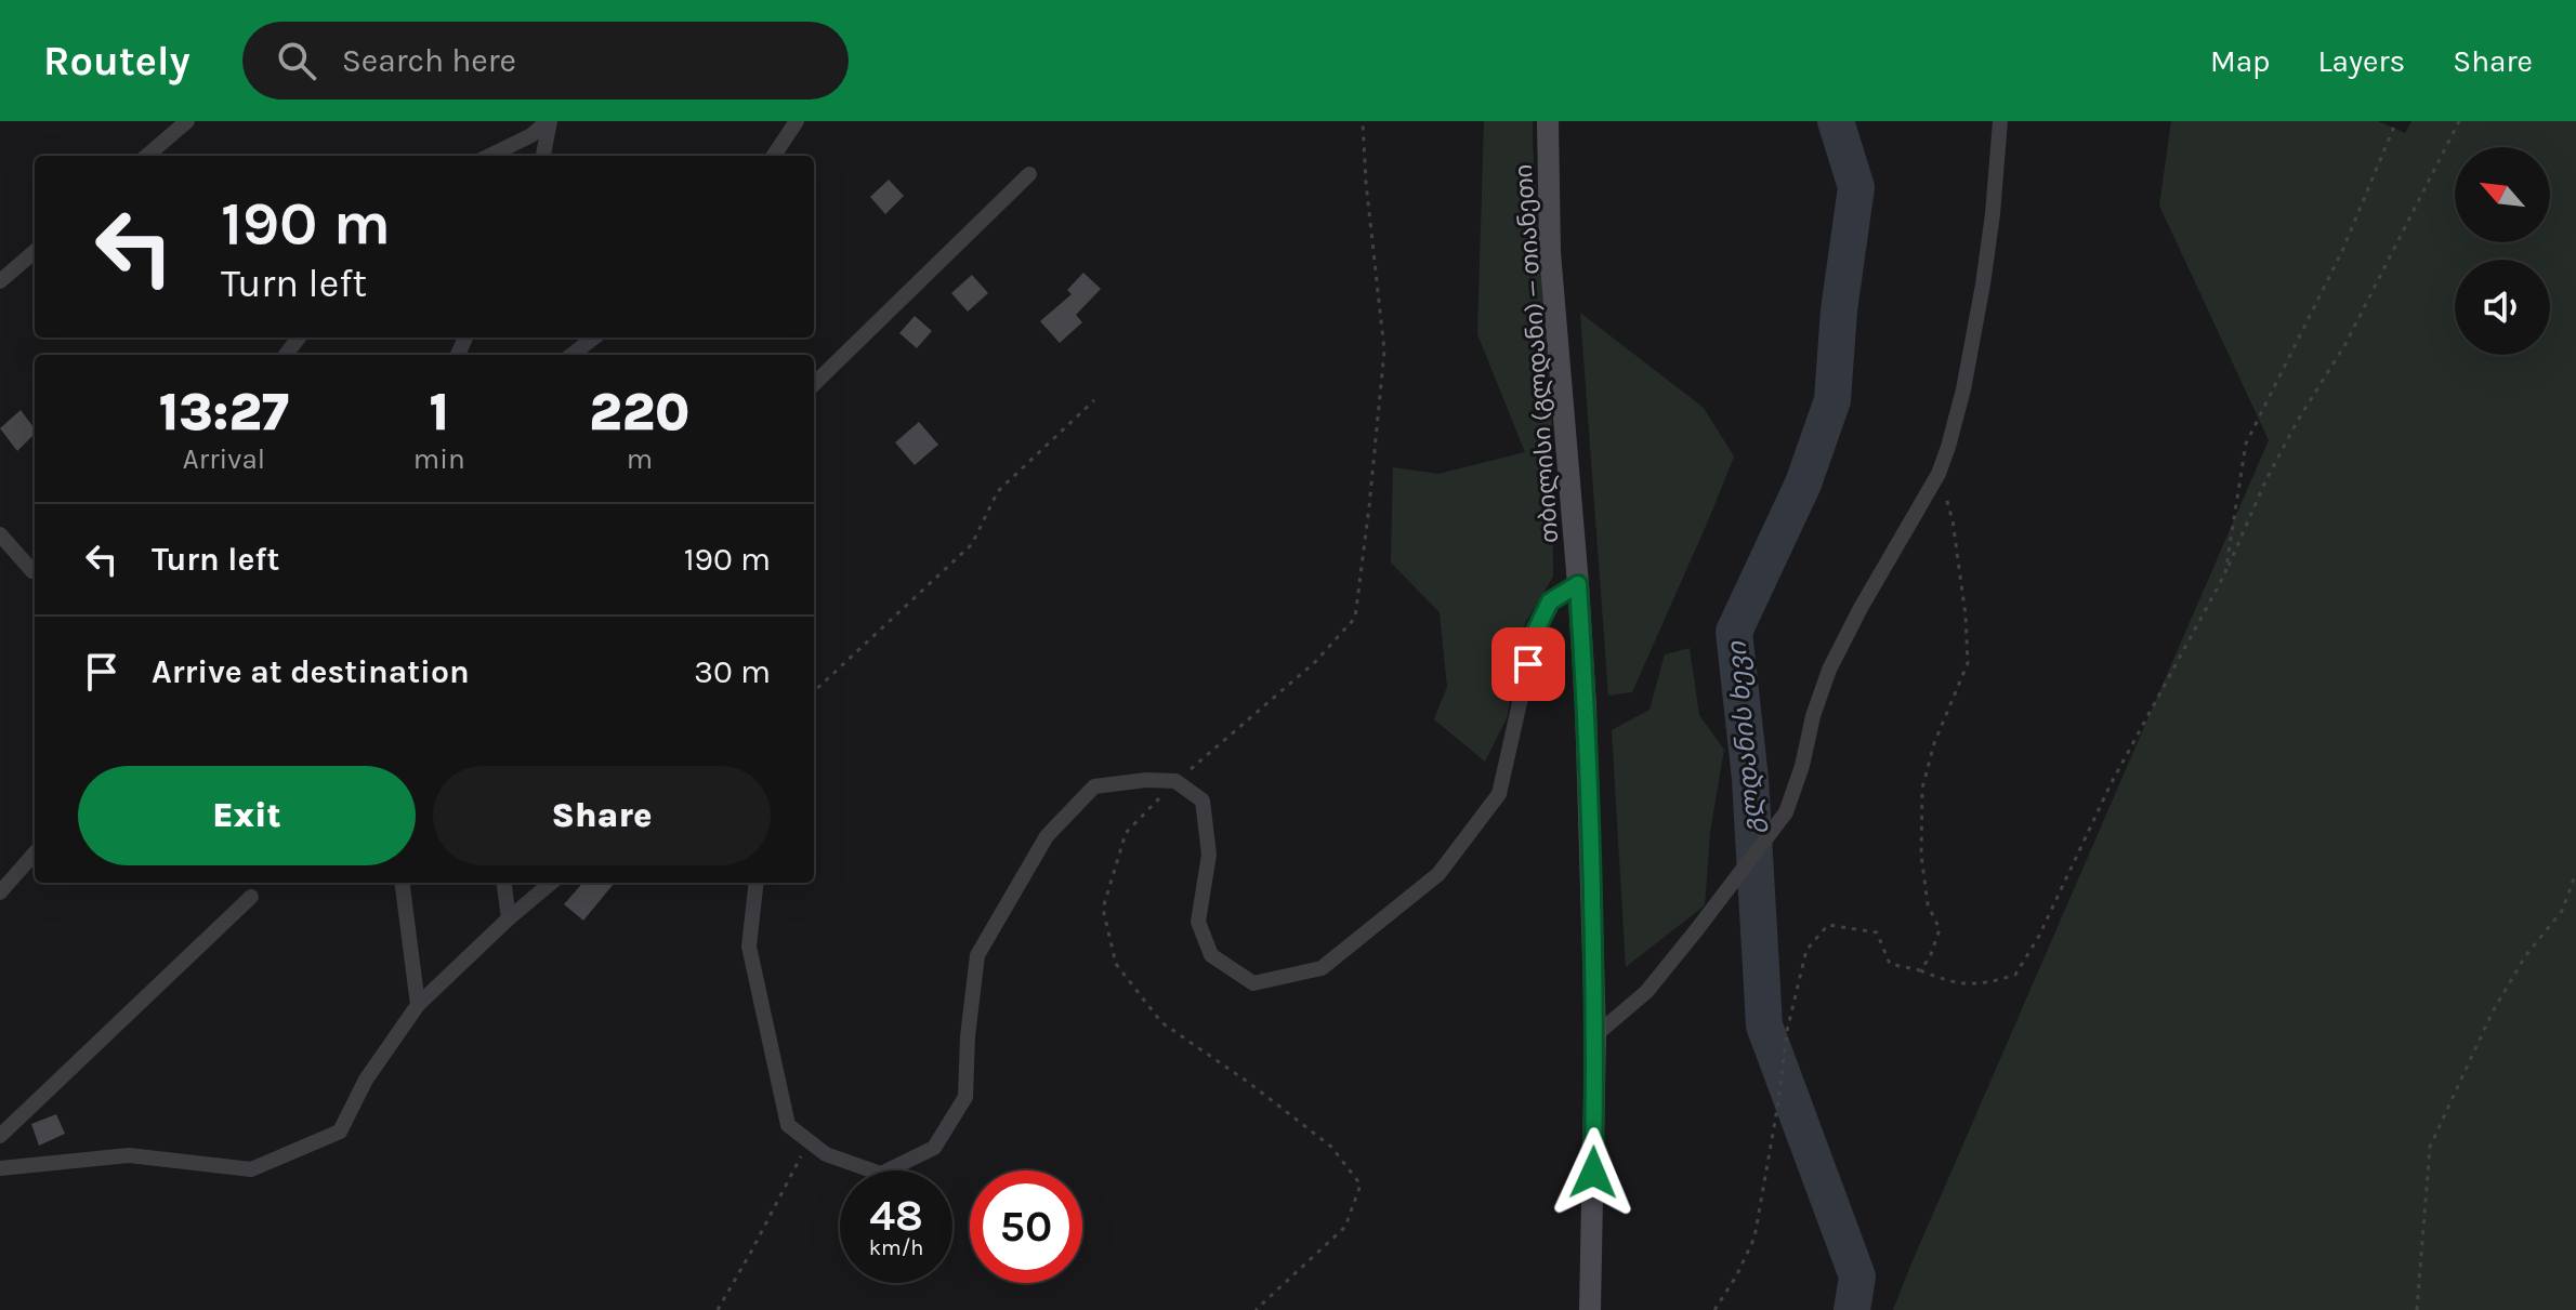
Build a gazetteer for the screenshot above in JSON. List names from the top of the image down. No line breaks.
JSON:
{"streets":{"main road":["თბილისი (გლდანი) — თიანეთი"]},"water":["გლდანის ხევი"],"north":"top left","page":{"header":"Routely","search":"Search here","nav":["Map","Layers","Share"],"turn":["190 m","Turn left"],"eta":["13:27","Arrival","1","min","220","m"],"list":[{"name":"Turn left","value":"190 m"},{"name":"Arrive at destination","value":"30 m"}],"buttons":["Exit","Share"],"speed":"48 km/h","limit":"50"}}
